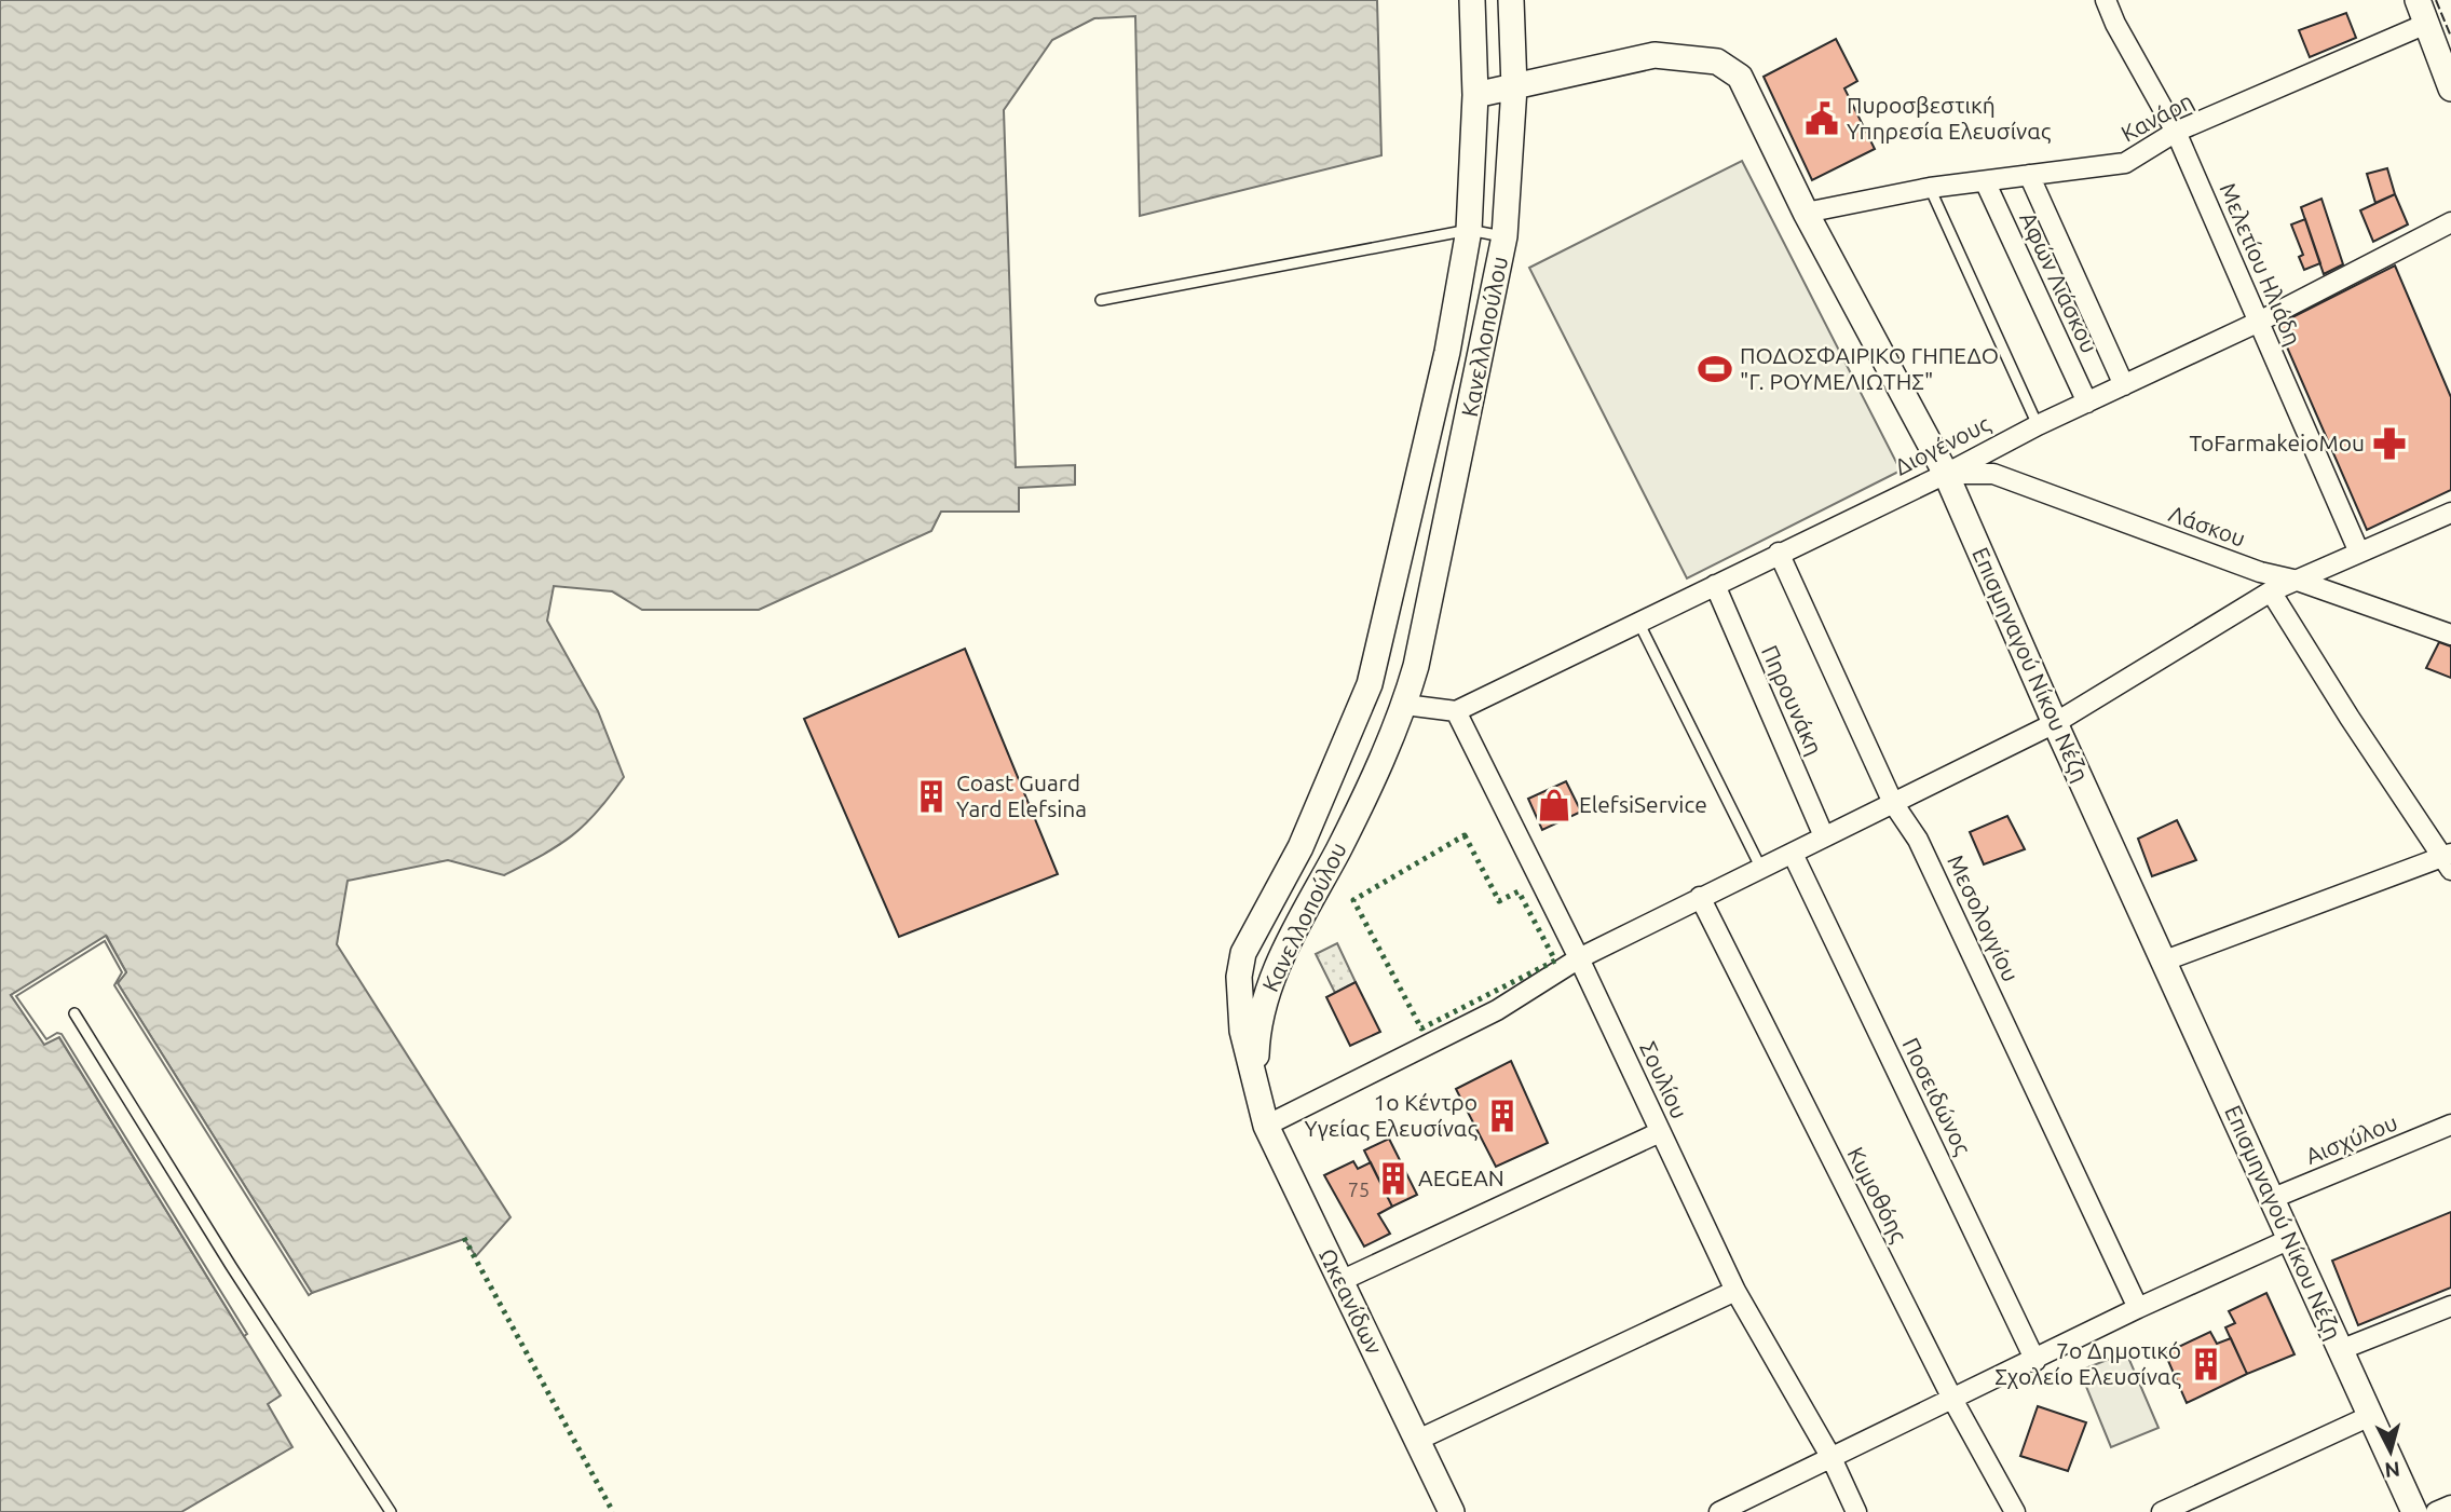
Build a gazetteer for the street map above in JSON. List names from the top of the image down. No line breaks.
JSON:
{"streets":{"street":["Κανάρη","Μελετίου Ηλιάδη","Αφών Λιάσκου","Κανελλοπούλου","Διογένους","Λάσκου","Επισμηναγού Νίκου Νέζη","Πηρουνάκη","Μεσολογγίου","Σουλίου","Ποσειδώνος","Αισχύλου","Κυμοθόης","Ωκεανίδων"]},"crossings":[["Κανάρη","Μελετίου Ηλιάδη"],["Κανάρη","Αφών Λιάσκου"],["Κανάρη","Επισμηναγού Νίκου Νέζη"],["Μελετίου Ηλιάδη","Διογένους"],["Αφών Λιάσκου","Διογένους"],["Κανελλοπούλου","Επισμηναγού Νίκου Νέζη"],["Κανελλοπούλου","Ωκεανίδων"],["Διογένους","Λάσκου"],["Διογένους","Επισμηναγού Νίκου Νέζη"],["Διογένους","Πηρουνάκη"],["Διογένους","Μεσολογγίου"],["Διογένους","Σουλίου"],["Λάσκου","Επισμηναγού Νίκου Νέζη"],["Επισμηναγού Νίκου Νέζη","Αισχύλου"]],"places":{"public building":["Πυροσβεστική Υπηρεσία Ελευσίνας"],"sports":["ΠΟΔΟΣΦΑΙΡΙΚΟ ΓΗΠΕΔΟ \"Γ. ΡΟΥΜΕΛΙΩΤΗΣ\""],"pharmacy":["ToFarmakeioMou"],"building":["Coast Guard Yard Elefsina","1ο Κέντρο Υγείας Ελευσίνας","AEGEAN","7ο Δημοτικό Σχολείο Ελευσίνας"],"shop":["ElefsiService"]},"house_numbers":["75"],"north":"bottom"}
